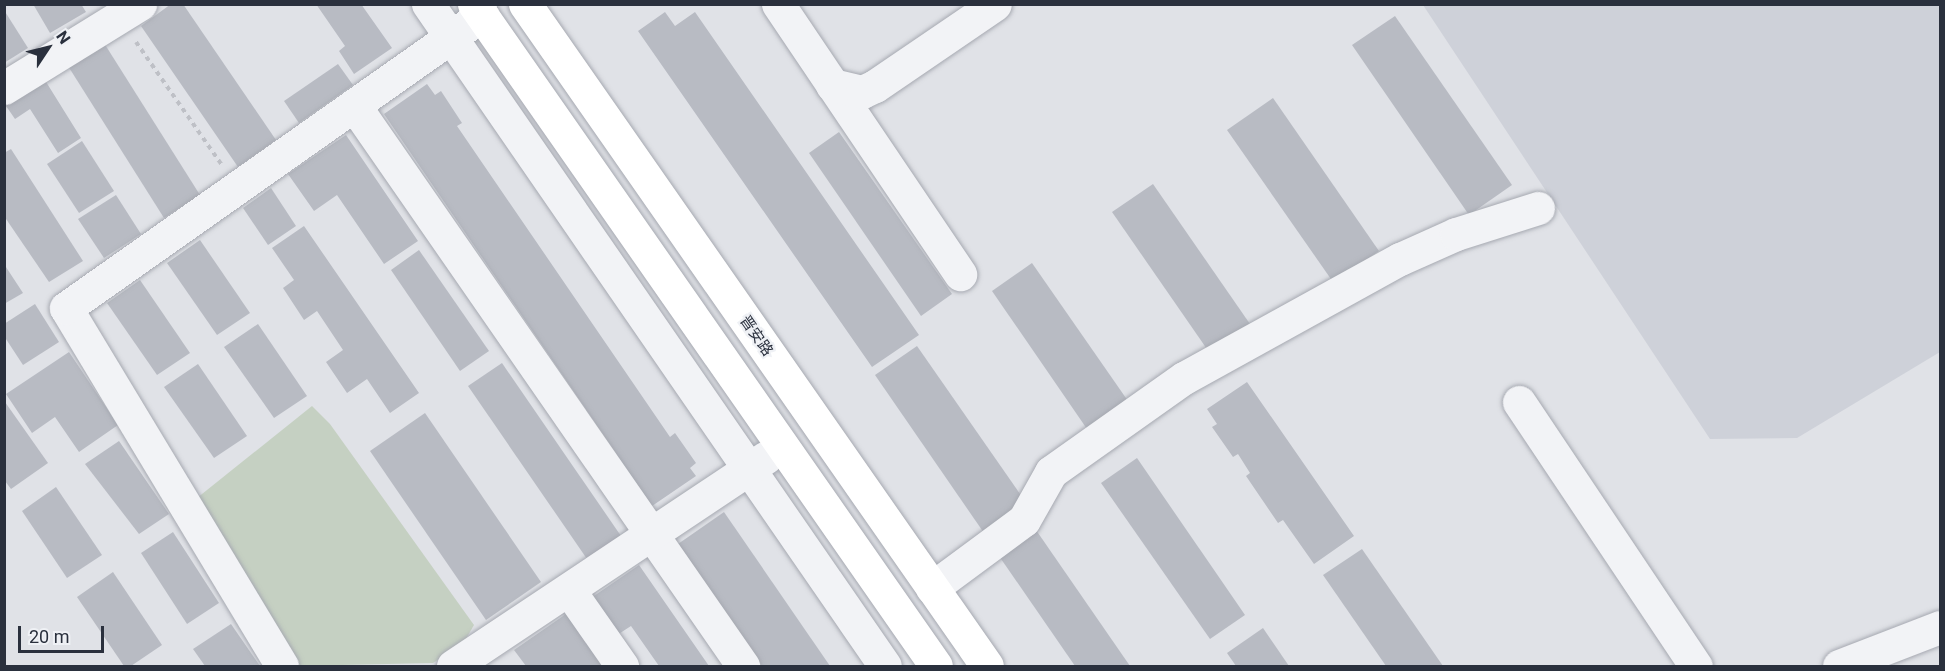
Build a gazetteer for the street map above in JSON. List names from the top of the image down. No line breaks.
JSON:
{"streets":{"main road":["晋安路"]},"scale_bar":"20 m","north":"top right"}
